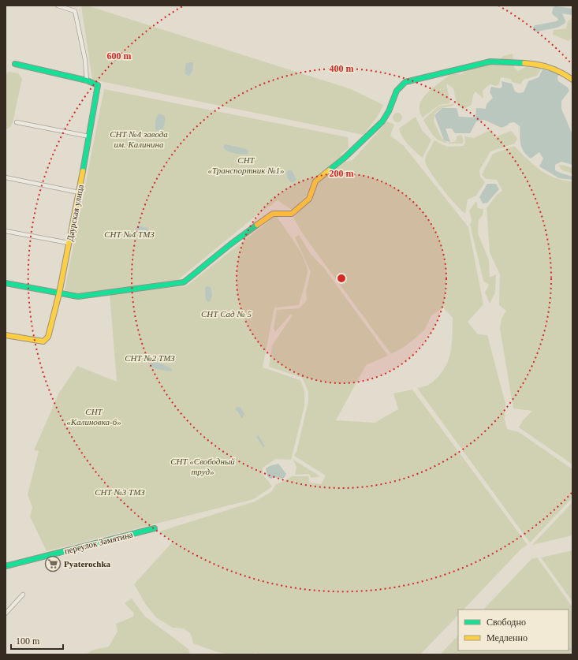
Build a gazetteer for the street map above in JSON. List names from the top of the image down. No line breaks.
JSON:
{"streets":{"street":["Даурская улица","переулок Замятина"]},"parks":["СНТ №4 завода им. Калинина","СНТ «Транспортник №1»","СНТ №4 ТМЗ","СНТ Сад № 5","СНТ №2 ТМЗ","СНТ «Калиновка-6»","СНТ «Свободный труд»","СНТ №3 ТМЗ"],"places":{"supermarket":["Pyaterochka"]},"legend":["Свободно","Медленно"],"scale_bar":"100 m","rings":["600 m","400 m","200 m"]}
